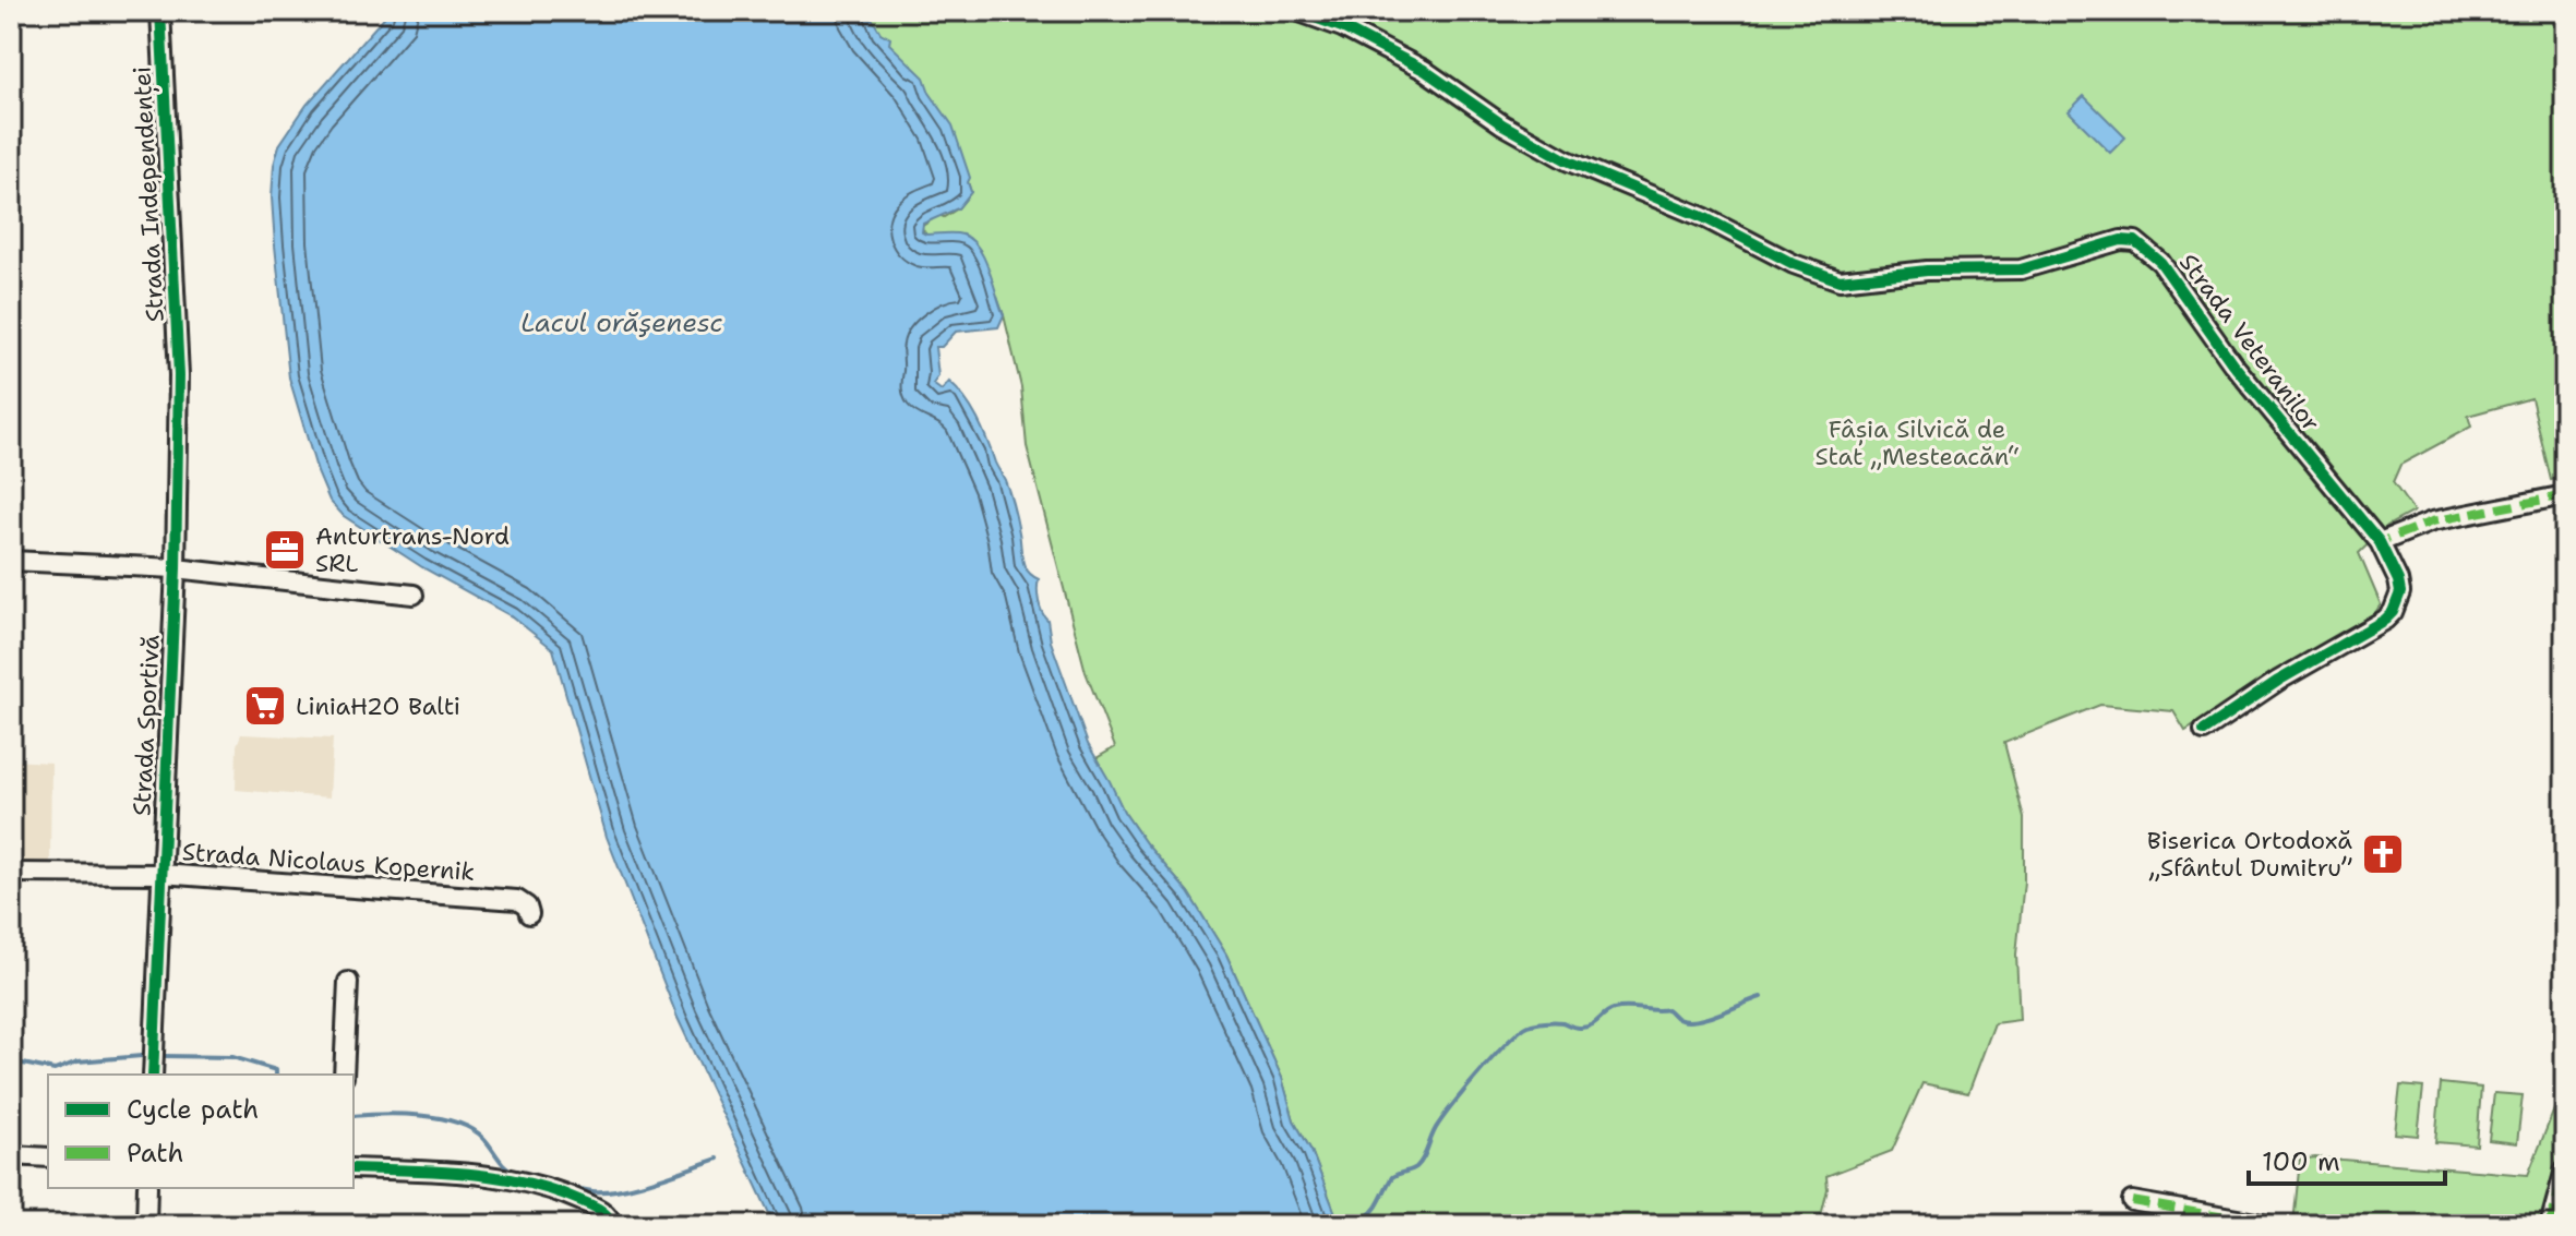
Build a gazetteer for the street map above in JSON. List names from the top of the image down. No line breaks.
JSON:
{"streets":{"street":["Strada Independenței","Strada Veteranilor","Strada Sportivă","Strada Nicolaus Kopernik"]},"crossings":[["Strada Independenței","Strada Sportivă"],["Strada Sportivă","Strada Nicolaus Kopernik"]],"water":["Lacul orăşenesc"],"parks":["Fâșia Silvică de Stat „Mesteacăn“"],"places":{"office":["Anturtrans-Nord SRL"],"supermarket":["LiniaH2O Balti"],"church":["Biserica Ortodoxă „Sfântul Dumitru”"]},"legend":["Cycle path","Path"],"scale_bar":"100 m"}
